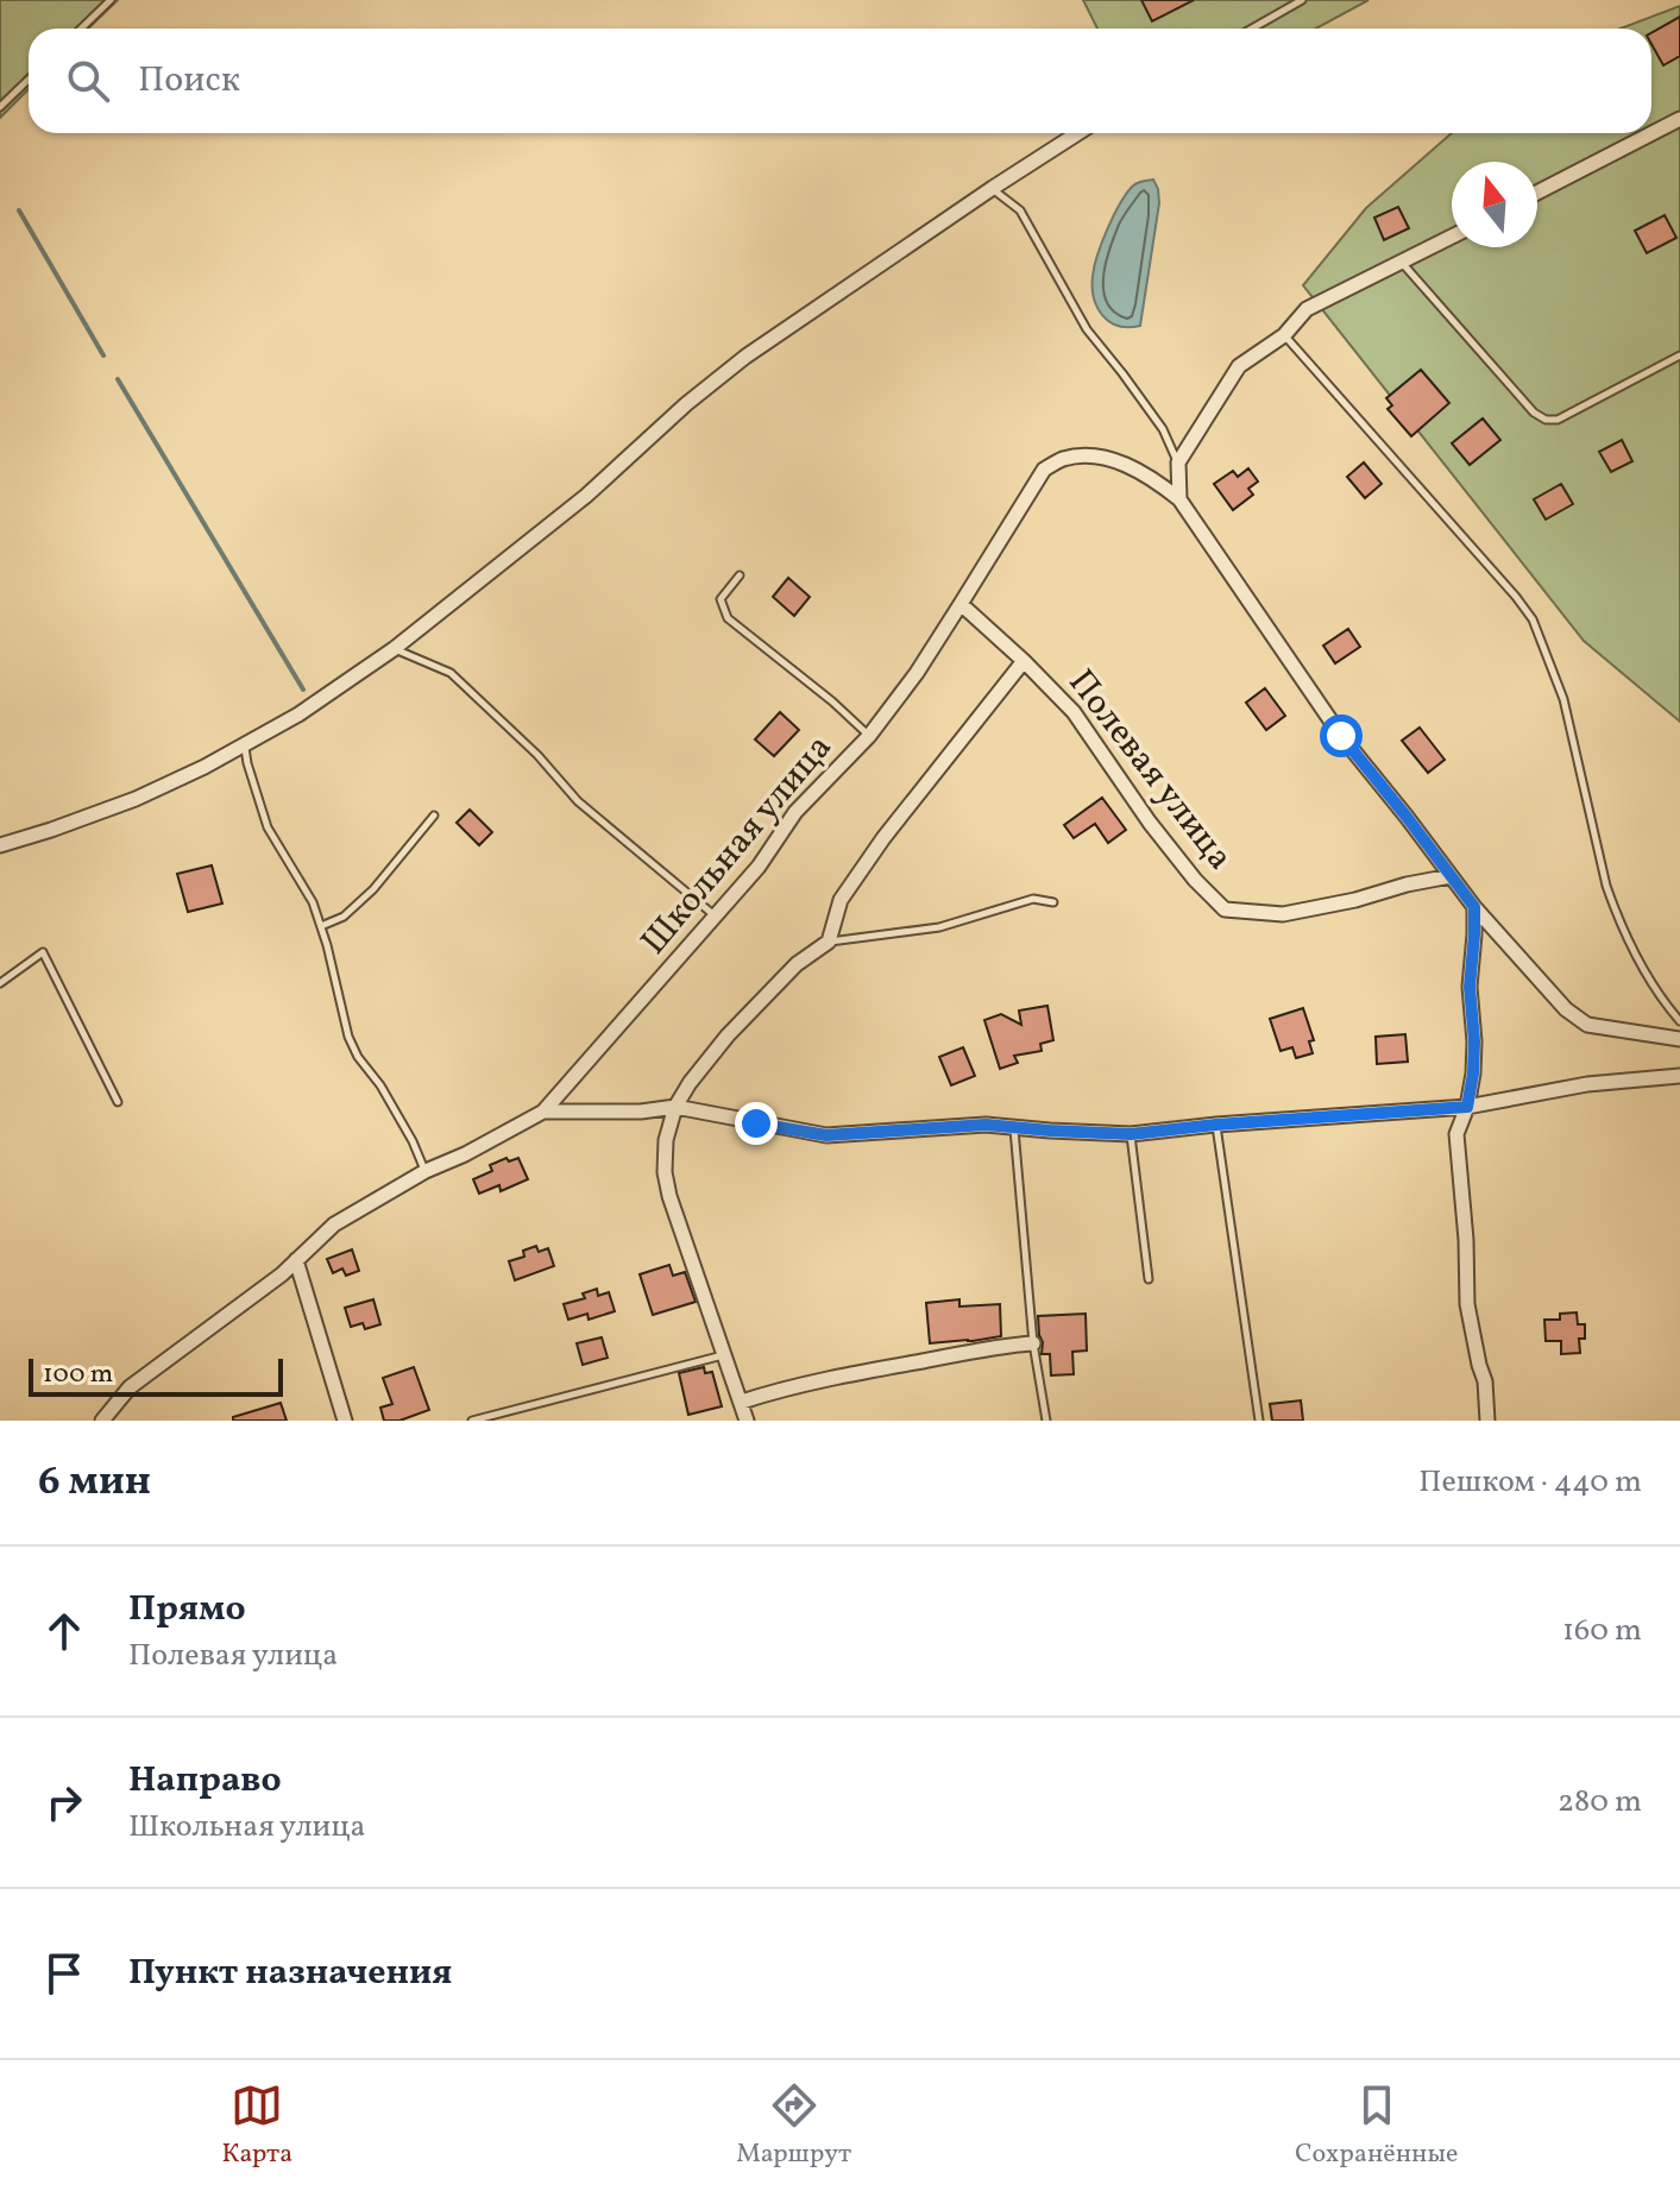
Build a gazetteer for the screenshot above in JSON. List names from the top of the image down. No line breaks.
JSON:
{"streets":{"street":["Полевая улица","Школьная улица"]},"crossings":[["Полевая улица","Школьная улица"]],"scale_bar":"100 m","north":"top","page":{"search":"Поиск","scale":"100 m","heading":["6 мин","Пешком · 440 m"],"list":[["Прямо","Полевая улица","160 m"],["Направо","Школьная улица","280 m"],"Пункт назначения"],"nav":["Карта","Маршрут","Сохранённые"]}}
